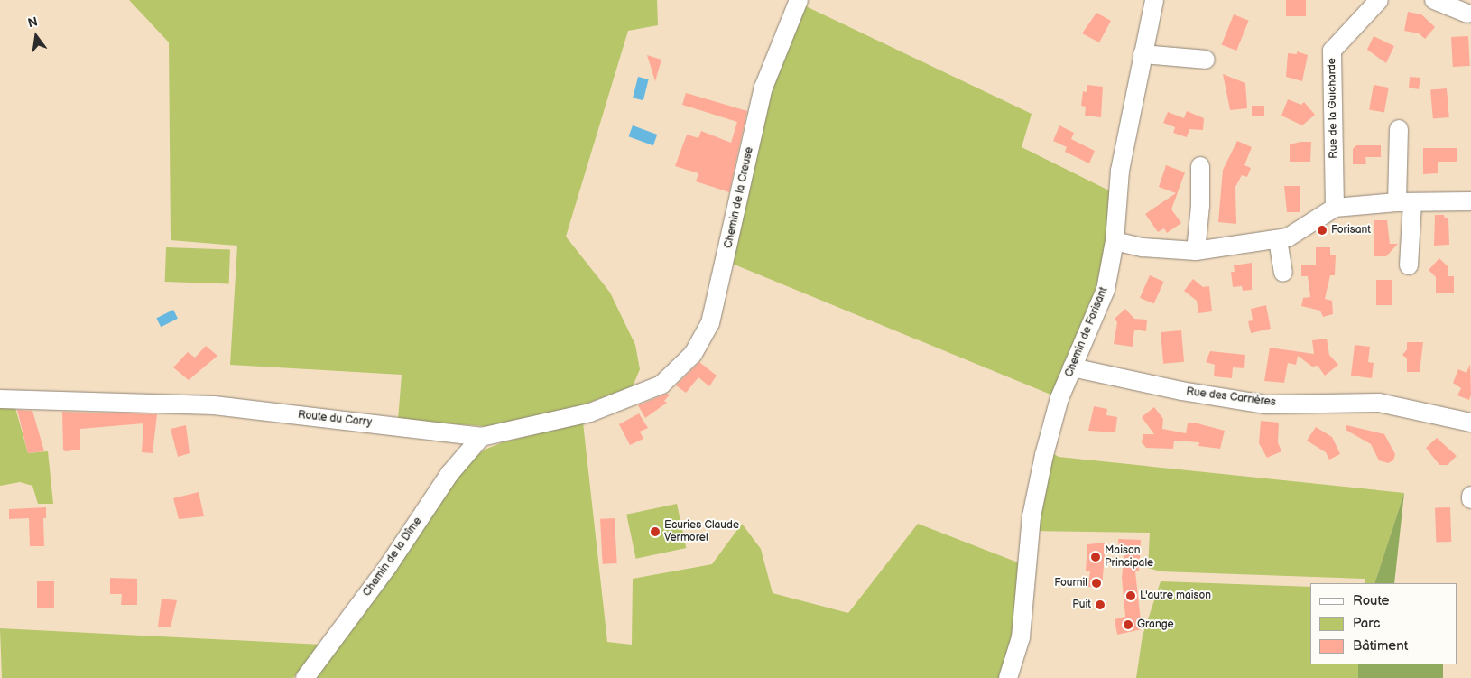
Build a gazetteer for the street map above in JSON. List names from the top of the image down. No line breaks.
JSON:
{"streets":{"street":["Rue de la Guicharde","Chemin de la Creuse","Chemin de Forisant","Rue des Carrières","Route du Carry","Chemin de la Dîme"]},"crossings":[["Chemin de la Creuse","Route du Carry"],["Chemin de Forisant","Rue des Carrières"],["Route du Carry","Chemin de la Dîme"]],"places":["Forisant","Ecuries Claude Vermorel","Maison Principale","Fournil","L'autre maison","Puit","Grange"],"legend":["Route","Parc","Bâtiment"],"north":"top"}
